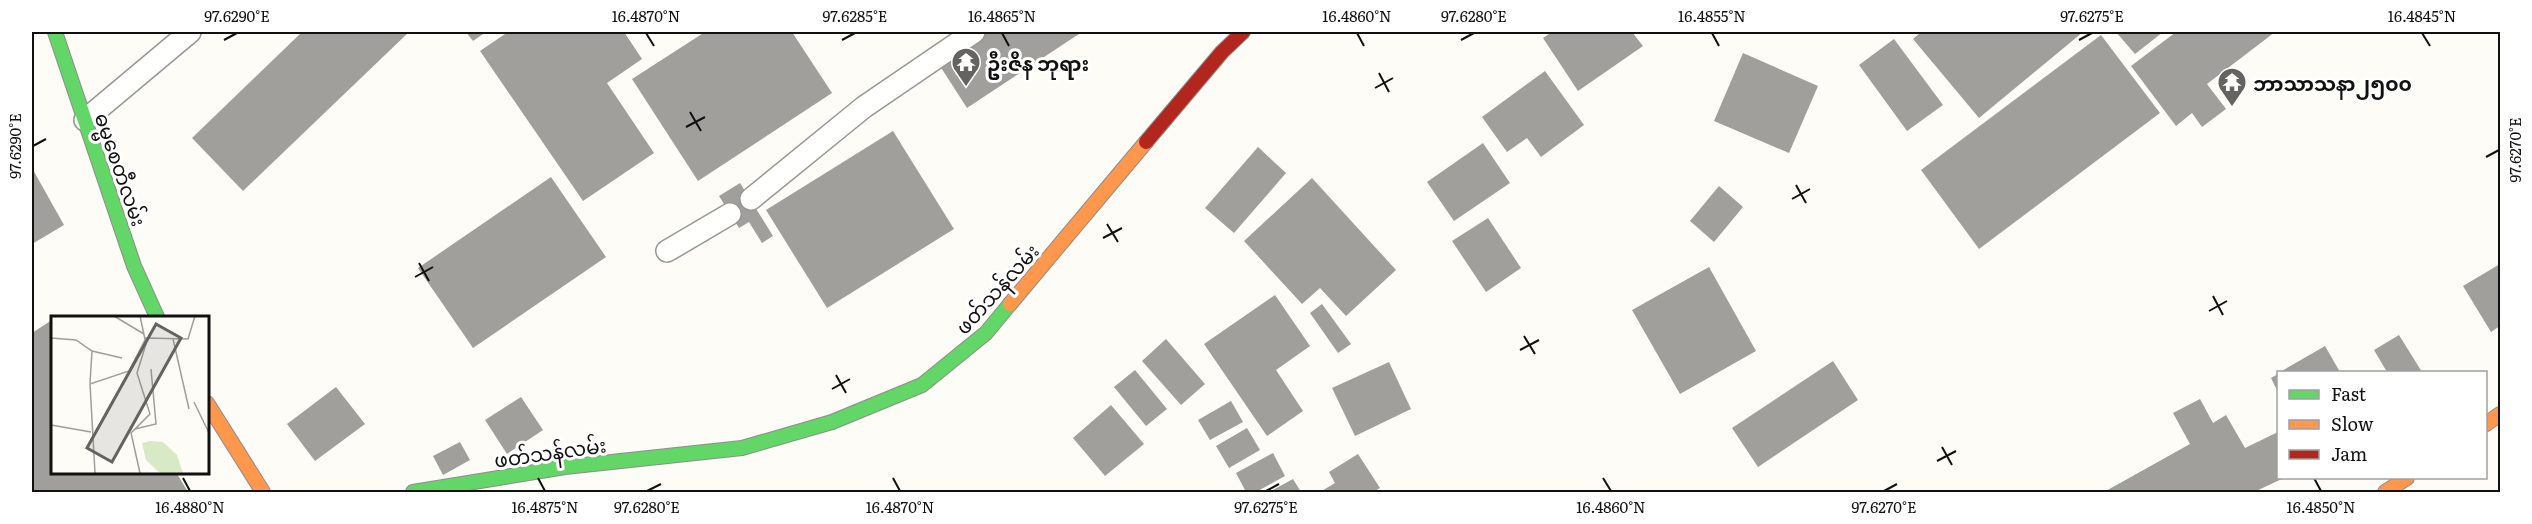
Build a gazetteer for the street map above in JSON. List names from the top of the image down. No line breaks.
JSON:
{"streets":{"street":["ဓမ္မစေတီလမ်း","ဖတ်သန်လမ်း"]},"places":{"temple":["ဦးဇိန ဘုရား","ဘာသာသနာ၂၅၀၀"]},"legend":["Fast","Slow","Jam"],"coordinates":["97.6290°E","16.4870°N","97.6285°E","16.4865°N","16.4860°N","97.6280°E","16.4855°N","97.6275°E","16.4845°N","97.6270°E","16.4880°N","16.4875°N","16.4850°N"]}
